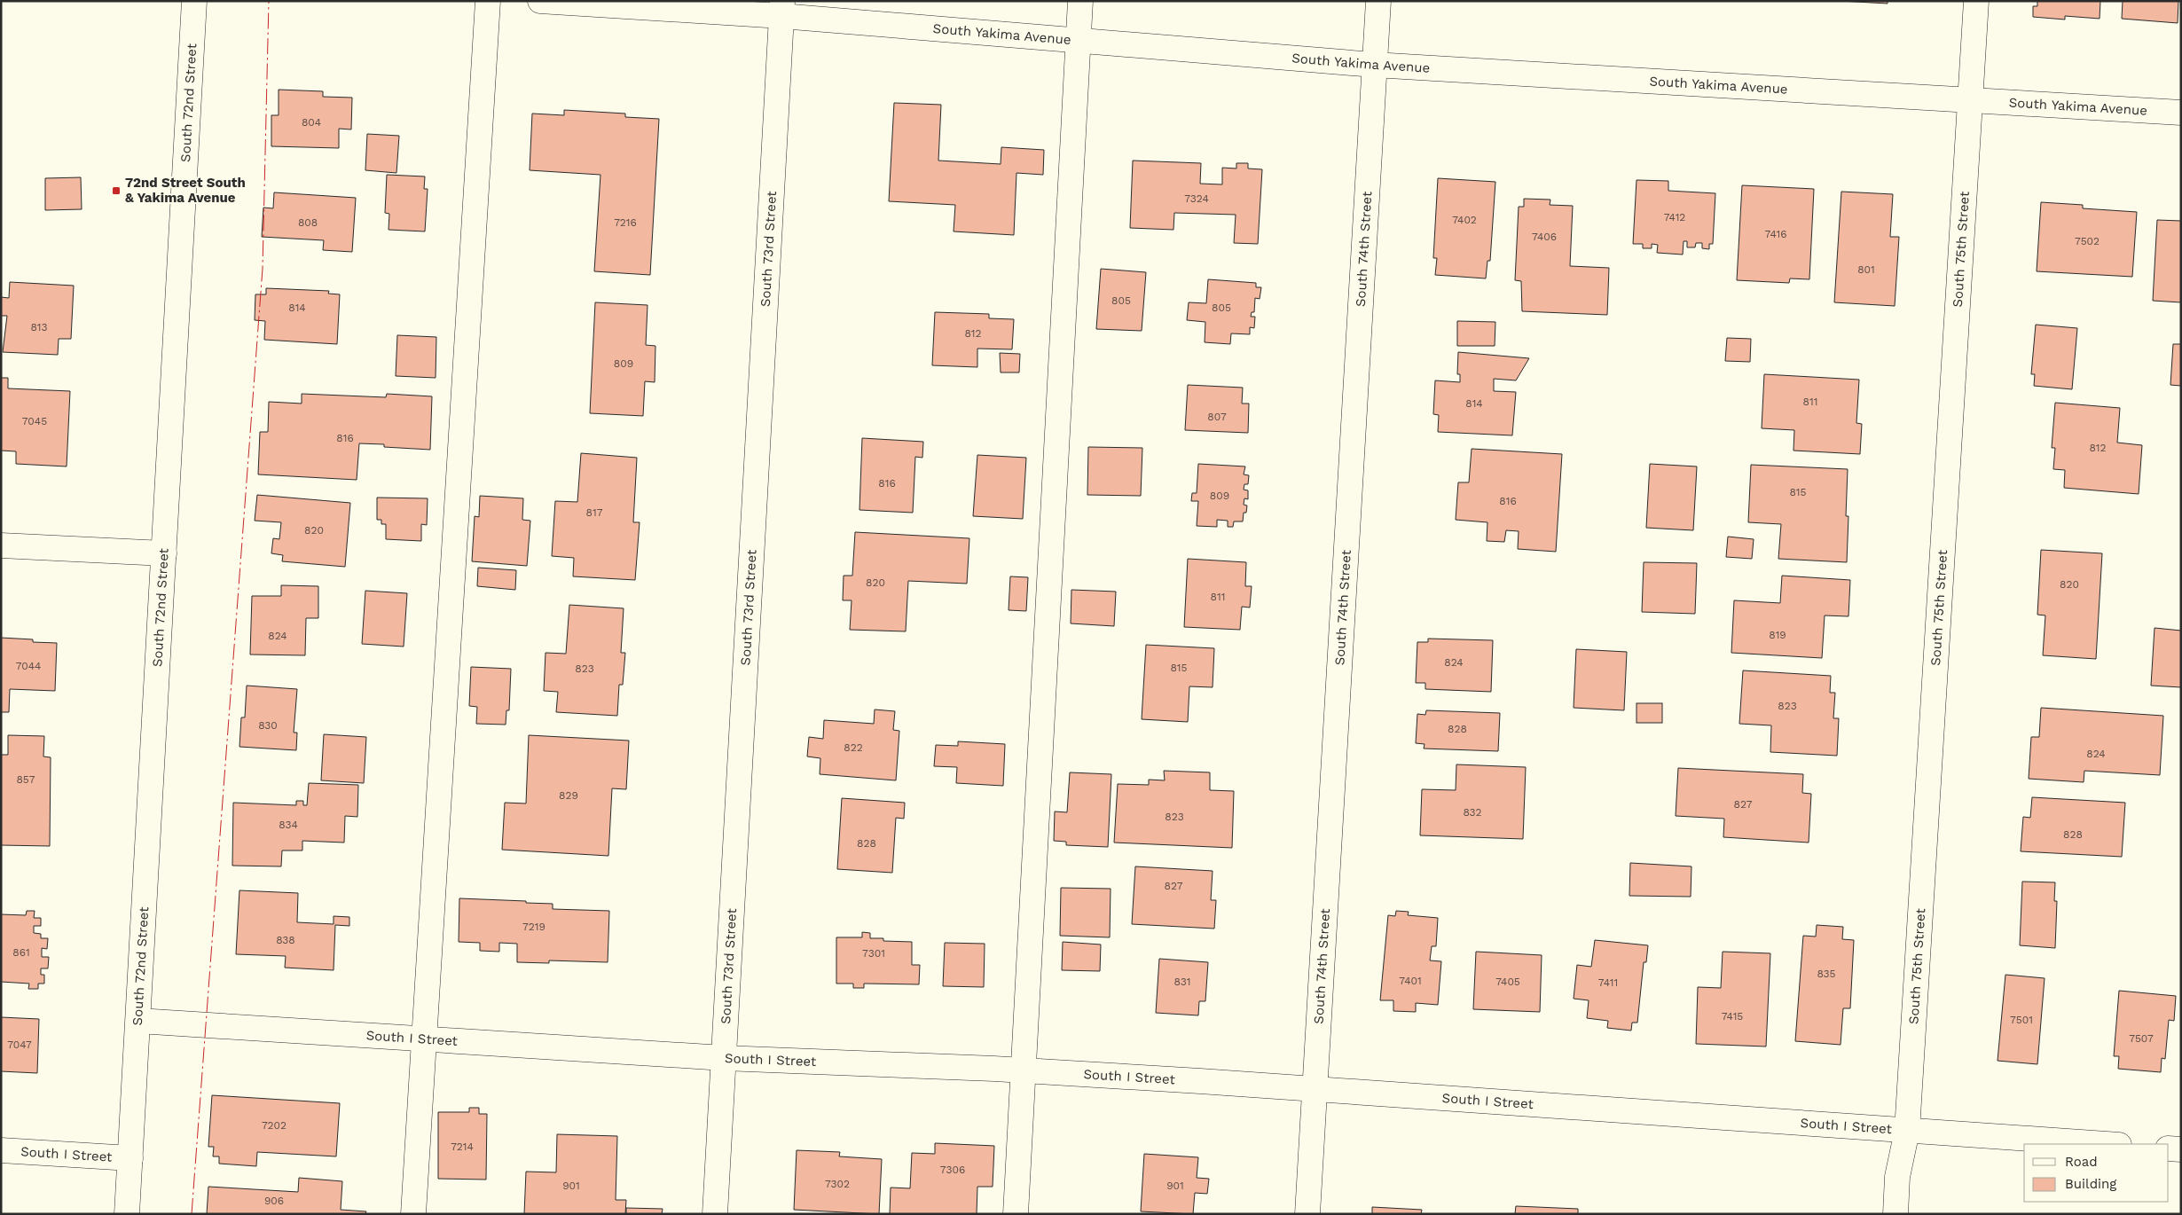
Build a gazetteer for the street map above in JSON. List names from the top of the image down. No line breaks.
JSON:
{"streets":{"street":["South Yakima Avenue","South 72nd Street","South 73rd Street","South 74th Street","South 75th Street","South I Street"]},"crossings":[["South Yakima Avenue","South 73rd Street"],["South Yakima Avenue","South 74th Street"],["South Yakima Avenue","South 75th Street"],["South 72nd Street","South I Street"],["South 73rd Street","South I Street"],["South 74th Street","South I Street"],["South 75th Street","South I Street"]],"places":{"transit":["72nd Street South & Yakima Avenue"]},"house_numbers":["804","7324","7412","7402","808","7216","7416","7406","7502","801","805","814","805","813","812","809","811","814","807","7045","816","812","816","815","809","816","817","820","820","820","811","819","824","824","7044","815","823","823","830","828","822","824","857","829","827","832","823","834","828","828","827","7219","838","861","7301","835","7401","831","7405","7411","7415","7501","7507","7047","7202","7214","7306","7302","901","901","906"],"legend":["Road","Building"]}
